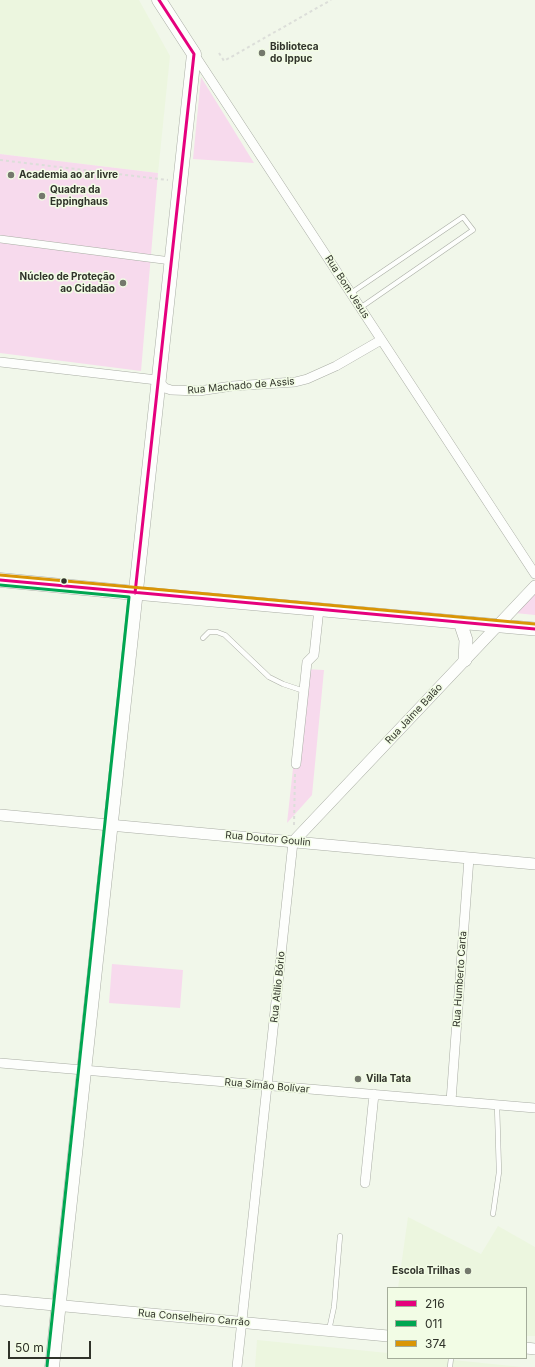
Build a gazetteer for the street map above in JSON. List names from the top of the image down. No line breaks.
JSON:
{"streets":{"main road":["Rua Bom Jesus"],"street":["Rua Machado de Assis","Rua Jaime Balão","Rua Doutor Goulin","Rua Humberto Carta","Rua Atílio Bório","Rua Simão Bolívar","Rua Conselheiro Carrão"]},"crossings":[["Rua Bom Jesus","Rua Machado de Assis"],["Rua Jaime Balão","Rua Doutor Goulin"],["Rua Jaime Balão","Rua Atílio Bório"],["Rua Doutor Goulin","Rua Humberto Carta"],["Rua Doutor Goulin","Rua Atílio Bório"],["Rua Humberto Carta","Rua Simão Bolívar"],["Rua Atílio Bório","Rua Simão Bolívar"],["Rua Atílio Bório","Rua Conselheiro Carrão"]],"places":["Biblioteca do Ippuc","Academia ao ar livre","Quadra da Eppinghaus","Núcleo de Proteção ao Cidadão","Villa Tata","Escola Trilhas"],"lines":["transit line 216","transit line 374","transit line 011"],"legend":["216","011","374"],"scale_bar":"50 m"}
